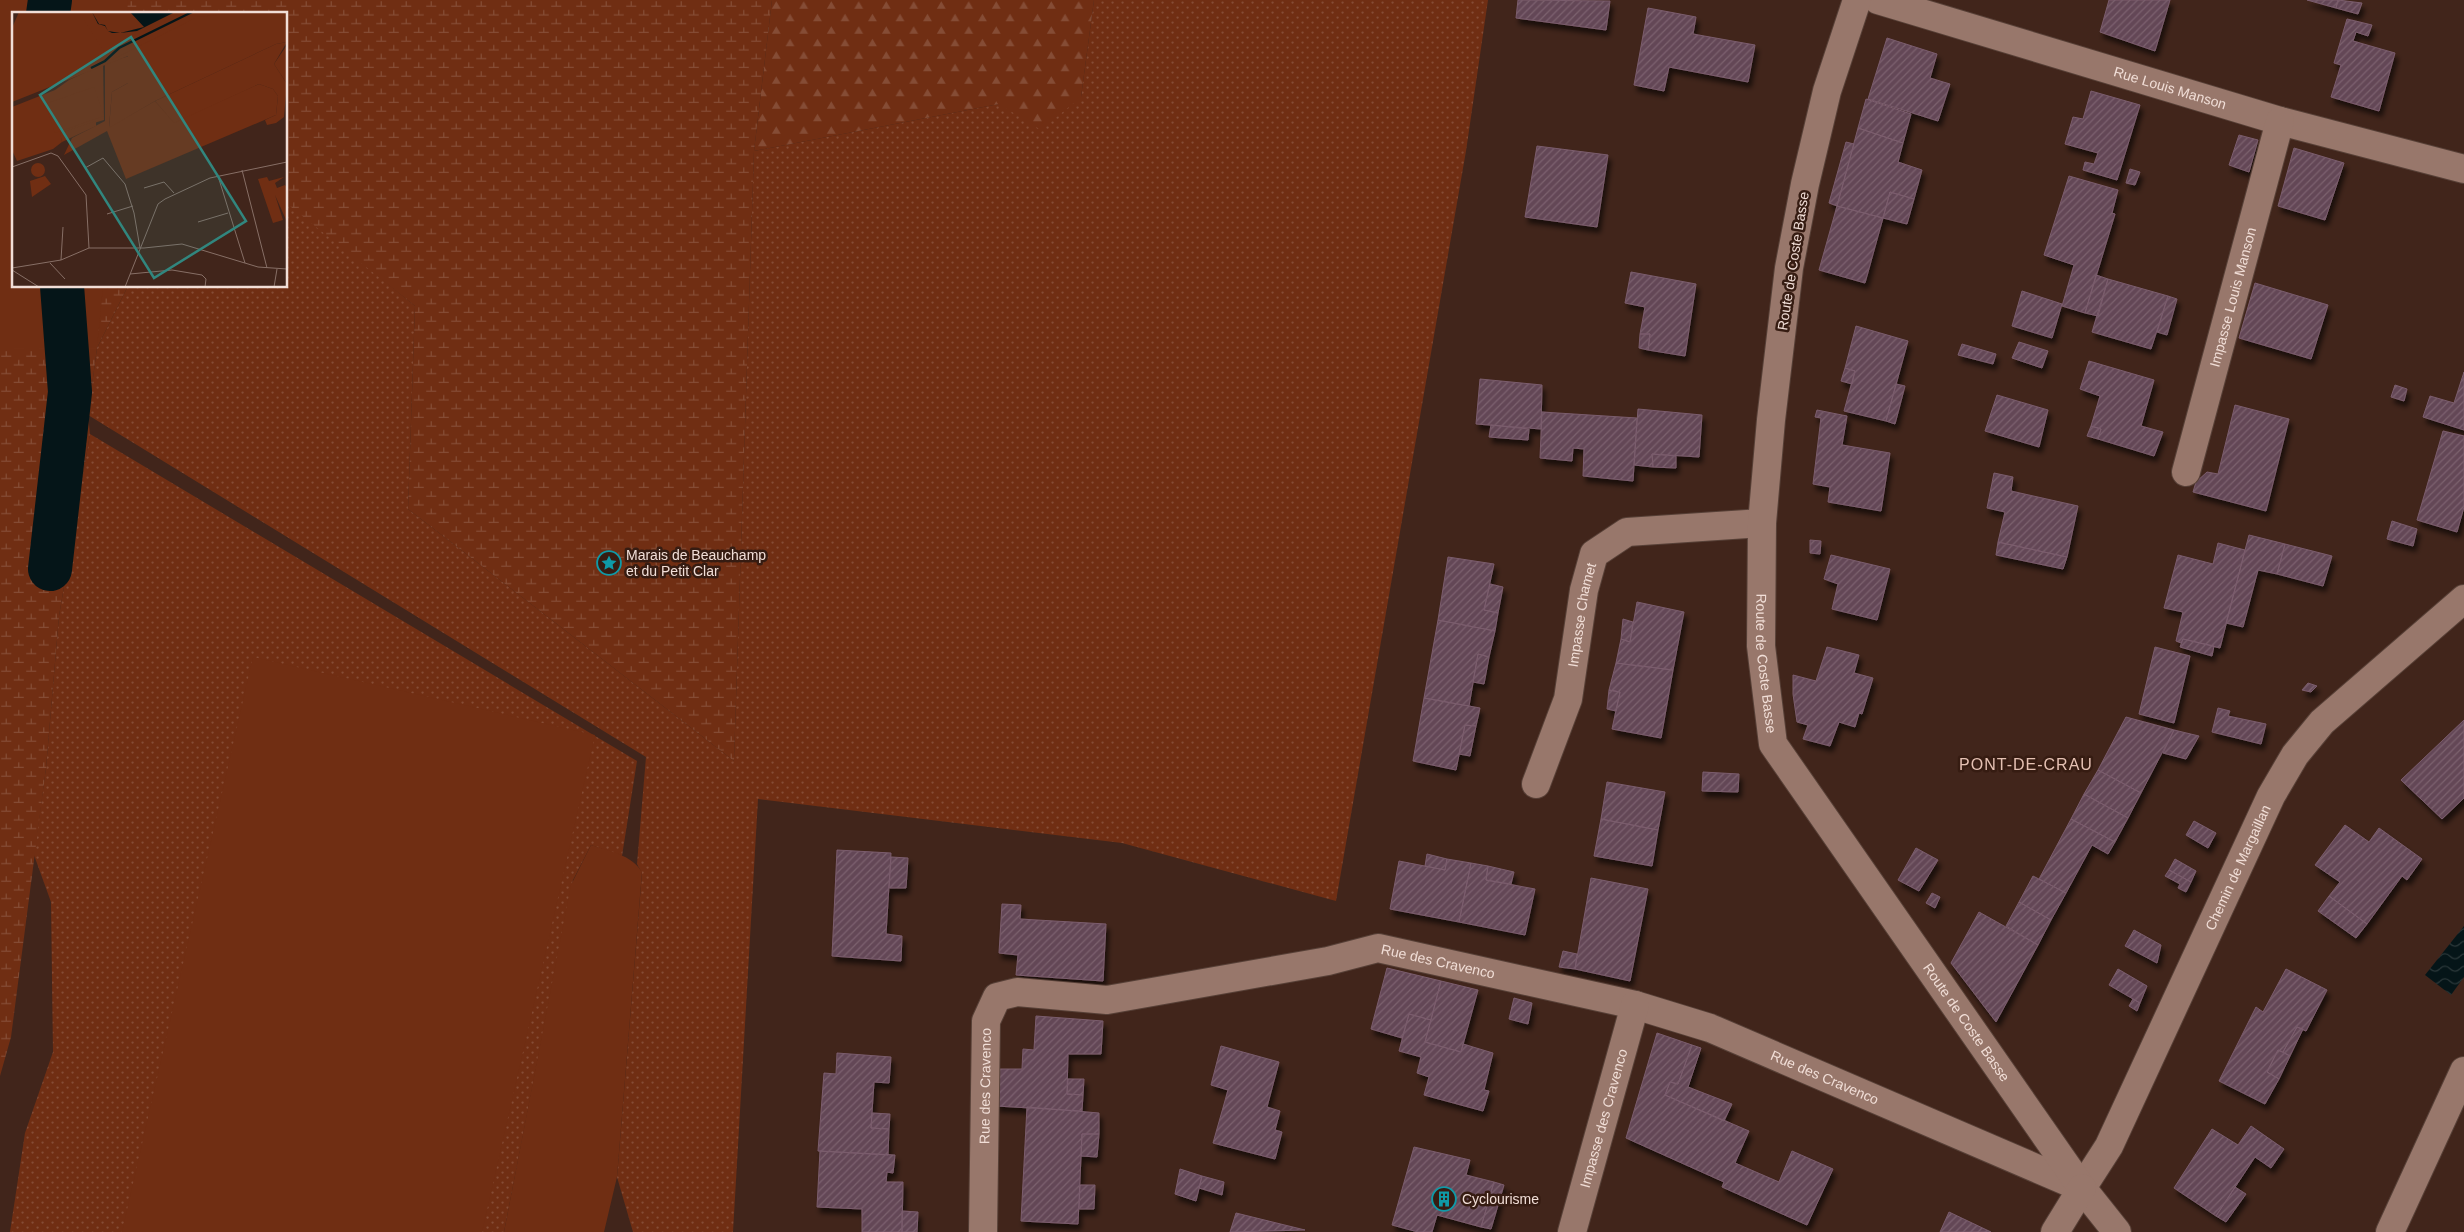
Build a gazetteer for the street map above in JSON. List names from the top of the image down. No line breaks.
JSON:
{"streets":{"street":["Rue Louis Manson","Route de Coste Basse","Impasse Louis Manson","Impasse Chamet","Chemin de Margaillan","Rue des Cravenco","Impasse des Cravenco"]},"crossings":[["Rue Louis Manson","Impasse Louis Manson"],["Route de Coste Basse","Impasse Chamet"],["Route de Coste Basse","Chemin de Margaillan"],["Route de Coste Basse","Rue des Cravenco"],["Chemin de Margaillan","Rue des Cravenco"],["Rue des Cravenco","Impasse des Cravenco"]],"districts":["PONT-DE-CRAU"],"places":{"place":["Marais de Beauchamp et du Petit Clar"],"building":["Cyclourisme"]}}
